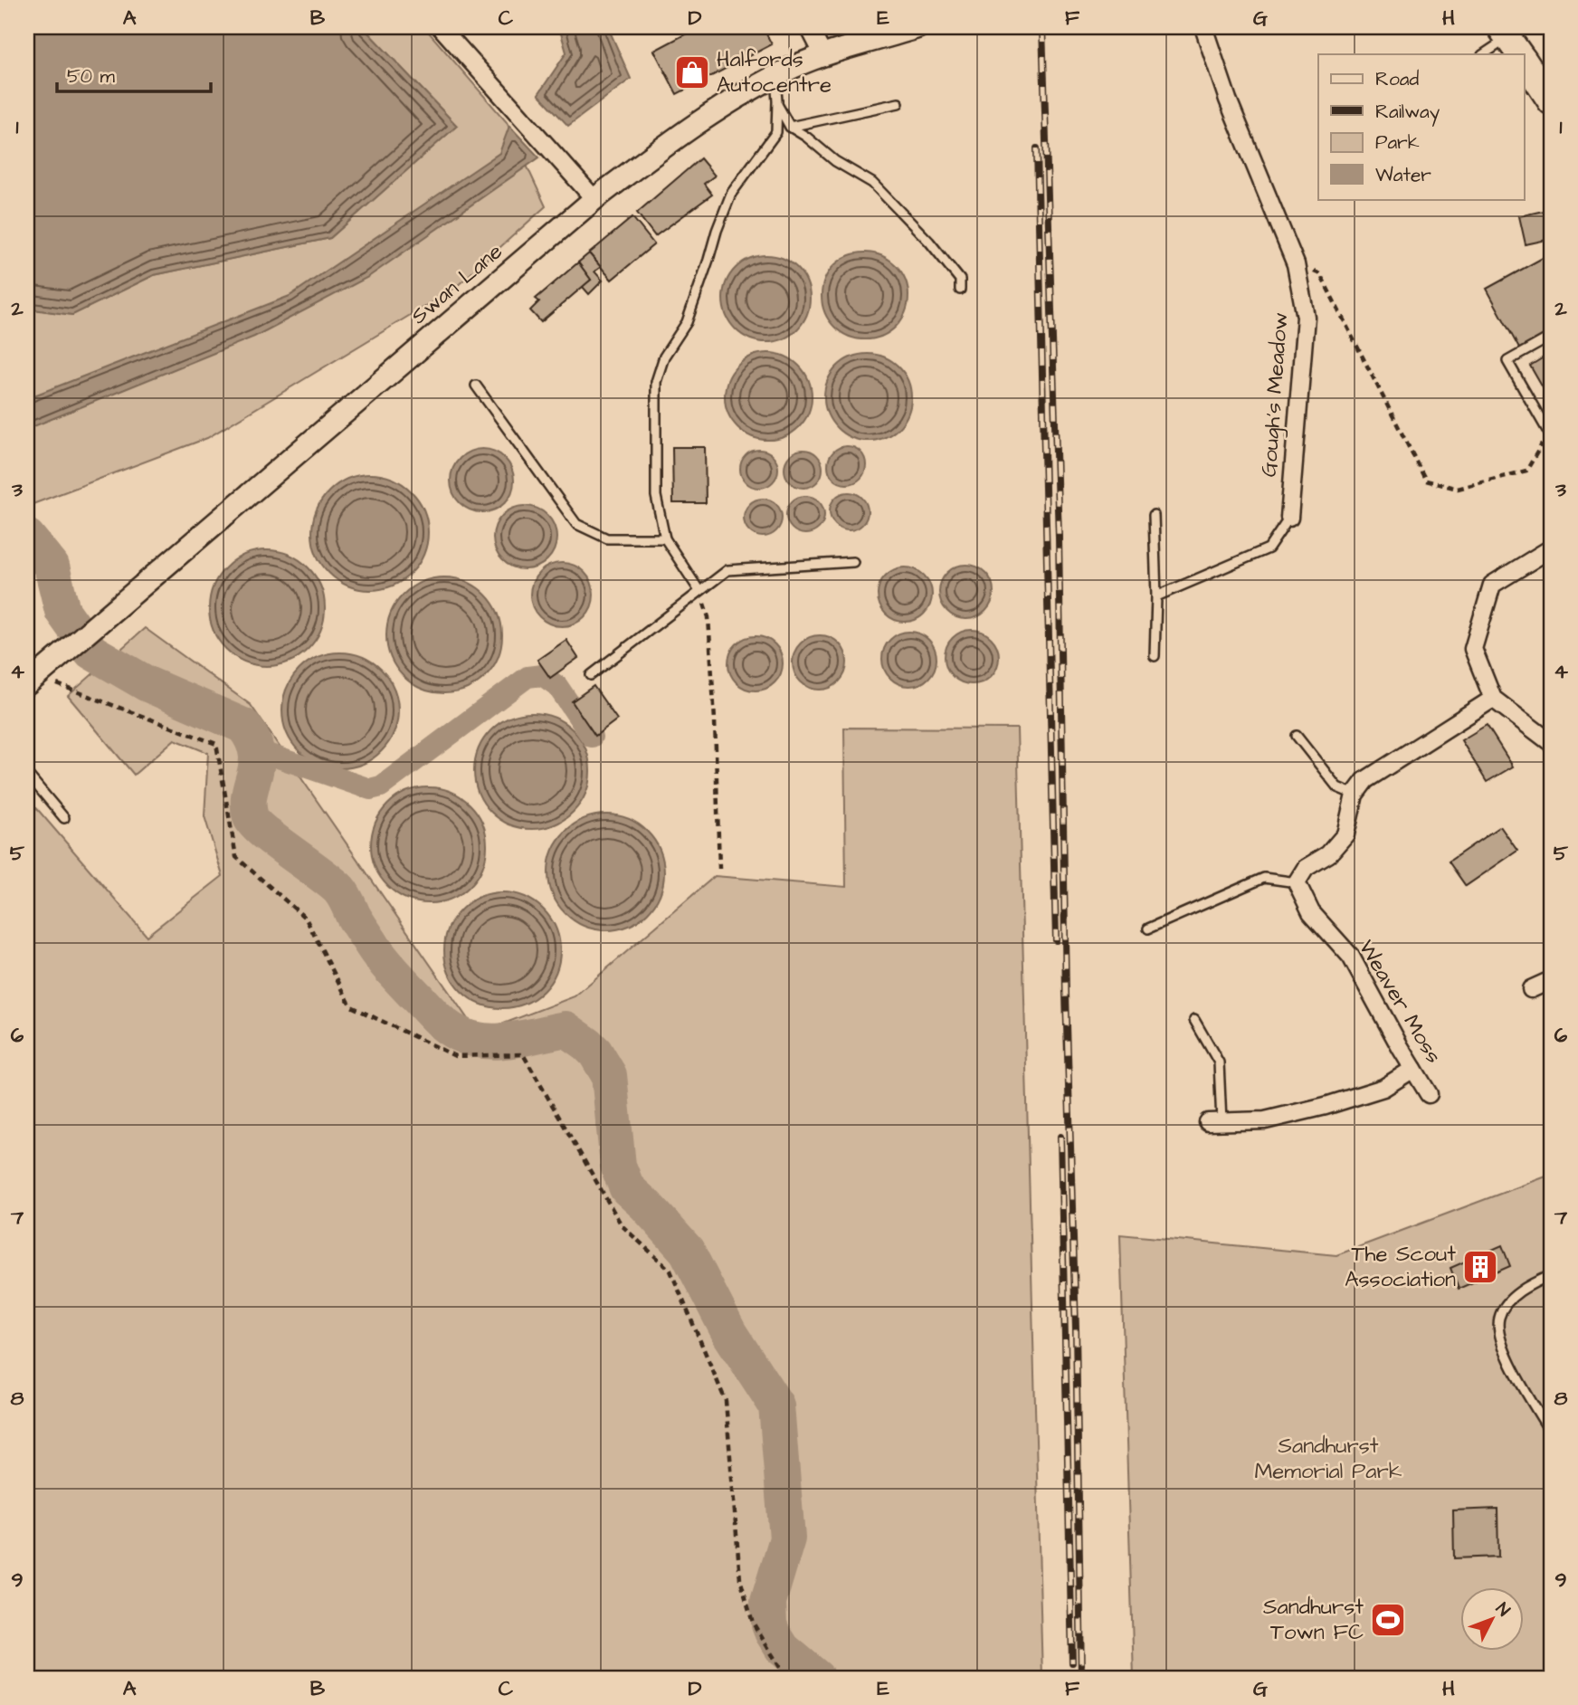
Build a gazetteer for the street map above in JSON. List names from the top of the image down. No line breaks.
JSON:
{"streets":{"street":["Swan Lane","Gough's Meadow","Weaver Moss"]},"parks":["Sandhurst Memorial Park"],"places":{"shop":["Halfords Autocentre"],"building":["The Scout Association"],"sports":["Sandhurst Town FC"]},"legend":["Road","Railway","Park","Water"],"scale_bar":"50 m","north":"top right","grid":{"columns":["A","B","C","D","E","F","G","H"],"rows":["1","2","3","4","5","6","7","8","9"]}}
